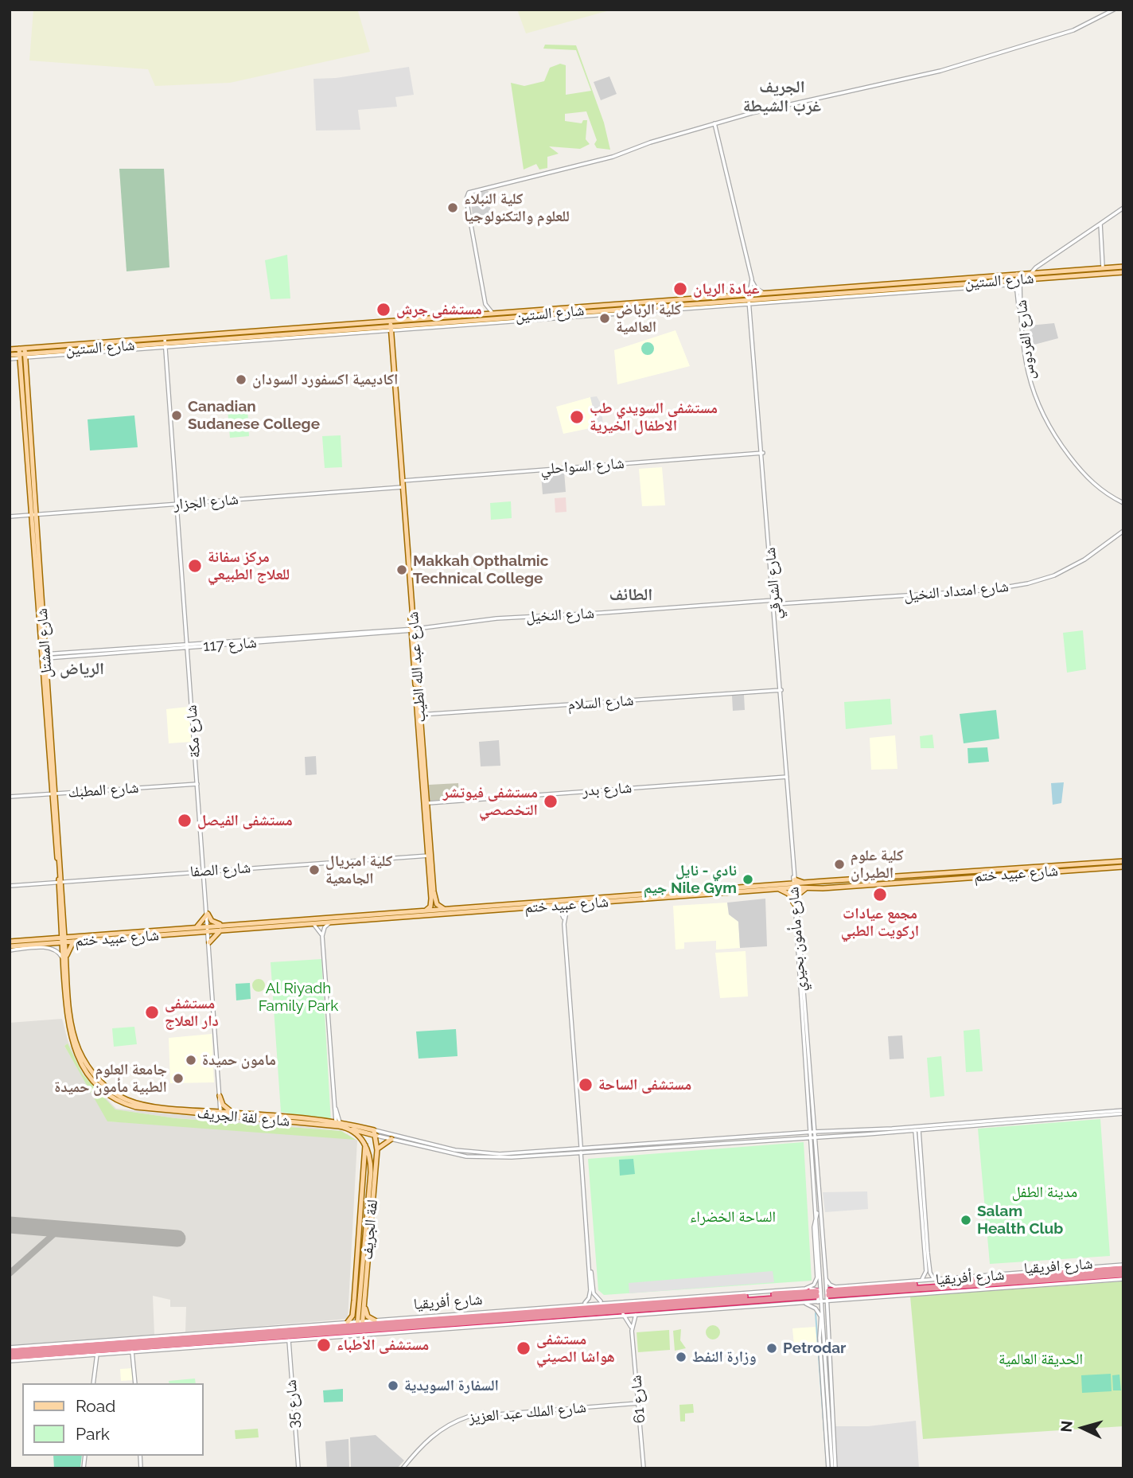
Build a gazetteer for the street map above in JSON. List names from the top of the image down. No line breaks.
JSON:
{"streets":{"highway":["شارع افريقيا","شارع أفريقيا"],"main road":["شارع الستين","شارع المشتل","شارع عبد الله الطيب","شارع عبيد ختم","شارع لفة الجريف","لفة الجريف"],"street":["شارع الفردوس","شارع السواحلي","شارع الجزار","شارع الشرقي","شارع امتداد النخيل","شارع النخيل","شارع 117","شارع السلام","شارع مكة","شارع بدر","شارع المطبك","شارع الصفا","شارع مأمون بحيري","شارع 61","شارع 35","شارع الملك عبد العزيز"]},"crossings":[["شارع الستين","شارع الفردوس"],["شارع الستين","شارع الشرقي"],["شارع الستين","شارع المشتل"],["شارع الستين","شارع عبد الله الطيب"],["شارع الستين","شارع مكة"],["شارع السواحلي","شارع الشرقي"],["شارع السواحلي","شارع عبد الله الطيب"],["شارع الجزار","شارع المشتل"],["شارع الجزار","شارع عبد الله الطيب"],["شارع الجزار","شارع مكة"],["شارع الشرقي","شارع امتداد النخيل"],["شارع الشرقي","شارع النخيل"],["شارع الشرقي","شارع السلام"],["شارع الشرقي","شارع بدر"],["شارع الشرقي","شارع مأمون بحيري"],["شارع امتداد النخيل","شارع النخيل"],["شارع النخيل","شارع 117"],["شارع النخيل","شارع عبد الله الطيب"],["شارع المشتل","شارع 117"],["شارع المشتل","شارع المطبك"],["شارع المشتل","شارع الصفا"],["شارع المشتل","شارع عبيد ختم"],["شارع المشتل","شارع لفة الجريف"],["شارع 117","شارع عبد الله الطيب"],["شارع 117","شارع مكة"],["شارع عبد الله الطيب","شارع السلام"],["شارع عبد الله الطيب","شارع بدر"],["شارع عبد الله الطيب","شارع الصفا"],["شارع عبد الله الطيب","شارع عبيد ختم"],["شارع مكة","شارع المطبك"],["شارع مكة","شارع الصفا"],["شارع مكة","شارع عبيد ختم"],["شارع مكة","شارع لفة الجريف"],["شارع عبيد ختم","شارع مأمون بحيري"],["شارع عبيد ختم","شارع لفة الجريف"],["شارع مأمون بحيري","شارع افريقيا"],["شارع مأمون بحيري","شارع أفريقيا"],["شارع لفة الجريف","لفة الجريف"],["لفة الجريف","شارع أفريقيا"],["شارع افريقيا","شارع أفريقيا"],["شارع أفريقيا","شارع 35"],["شارع 61","شارع الملك عبد العزيز"]],"districts":["الجريف غرب الشيطة","الطائف","الرياض"],"parks":["Al Riyadh Family Park","مدينة الطفل","الساحة الخضراء","الحديقة العالمية"],"places":["كلية النبلاء للعلوم والتكنولوجيا","عيادة الريان","مستشفى جرش","كلية الرباض العالمية","اكاديمية اكسفورد السودان","Canadian Sudanese College","مستشفى السويدي طب الاطفال الخيرية","مركز سفانة للعلاج الطبيعي","Makkah Opthalmic Technical College","مستشفى فيوتشر التخصصي","مستشفى الفيصل","كلية علوم الطيران","كلية امبريال الجامعية","نادي - نايل جيم Nile Gym","مجمع عيادات اركويت الطبي","مستشفى دار العلاج","مامون حميدة","جامعة العلوم الطبية مأمون حميدة","مستشفى الساحة","Salam Health Club","مستشفی الأطباء","مستشفى هواشا الصيني","Petrodar","وزارة النفط","السفارة السويدية"],"legend":["Road","Park"],"north":"left"}
